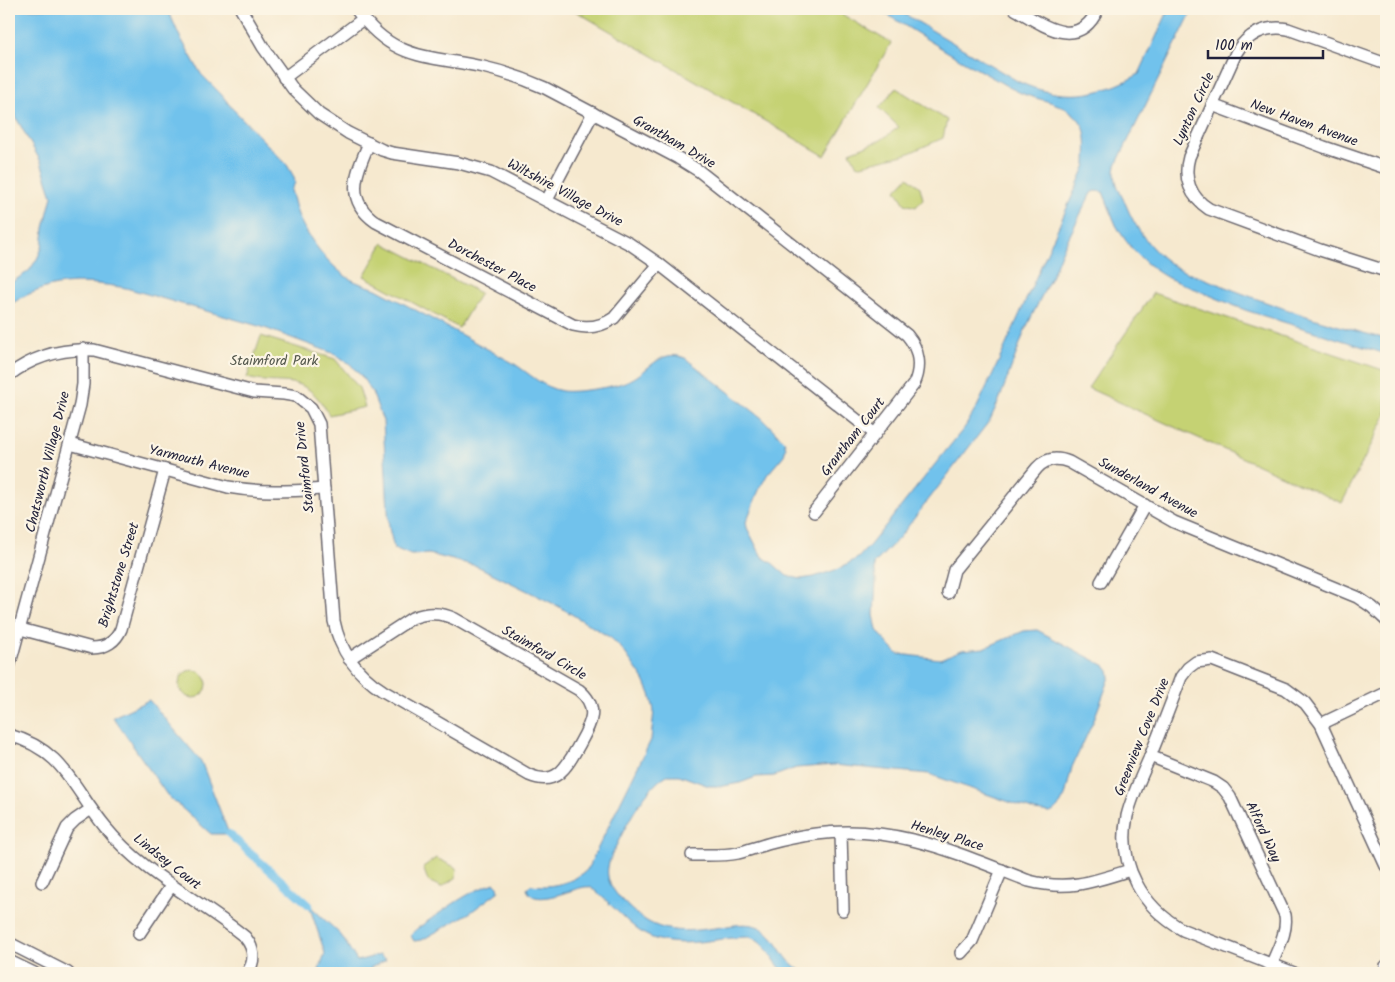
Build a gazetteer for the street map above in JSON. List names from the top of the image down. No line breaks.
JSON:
{"streets":{"street":["Lynton Circle","New Haven Avenue","Grantham Drive","Wiltshire Village Drive","Dorchester Place","Grantham Court","Chatsworth Village Drive","Yarmouth Avenue","Staimford Drive","Sunderland Avenue","Brightstone Street","Staimford Circle","Greenview Cove Drive","Alford Way","Henley Place","Lindsey Court"]},"crossings":[["Lynton Circle","New Haven Avenue"],["Grantham Drive","Grantham Court"],["Wiltshire Village Drive","Dorchester Place"],["Wiltshire Village Drive","Grantham Court"],["Chatsworth Village Drive","Yarmouth Avenue"],["Chatsworth Village Drive","Staimford Drive"],["Chatsworth Village Drive","Brightstone Street"],["Yarmouth Avenue","Staimford Drive"],["Yarmouth Avenue","Brightstone Street"],["Staimford Drive","Staimford Circle"],["Greenview Cove Drive","Alford Way"],["Greenview Cove Drive","Henley Place"]],"parks":["Staimford Park"],"scale_bar":"100 m"}
